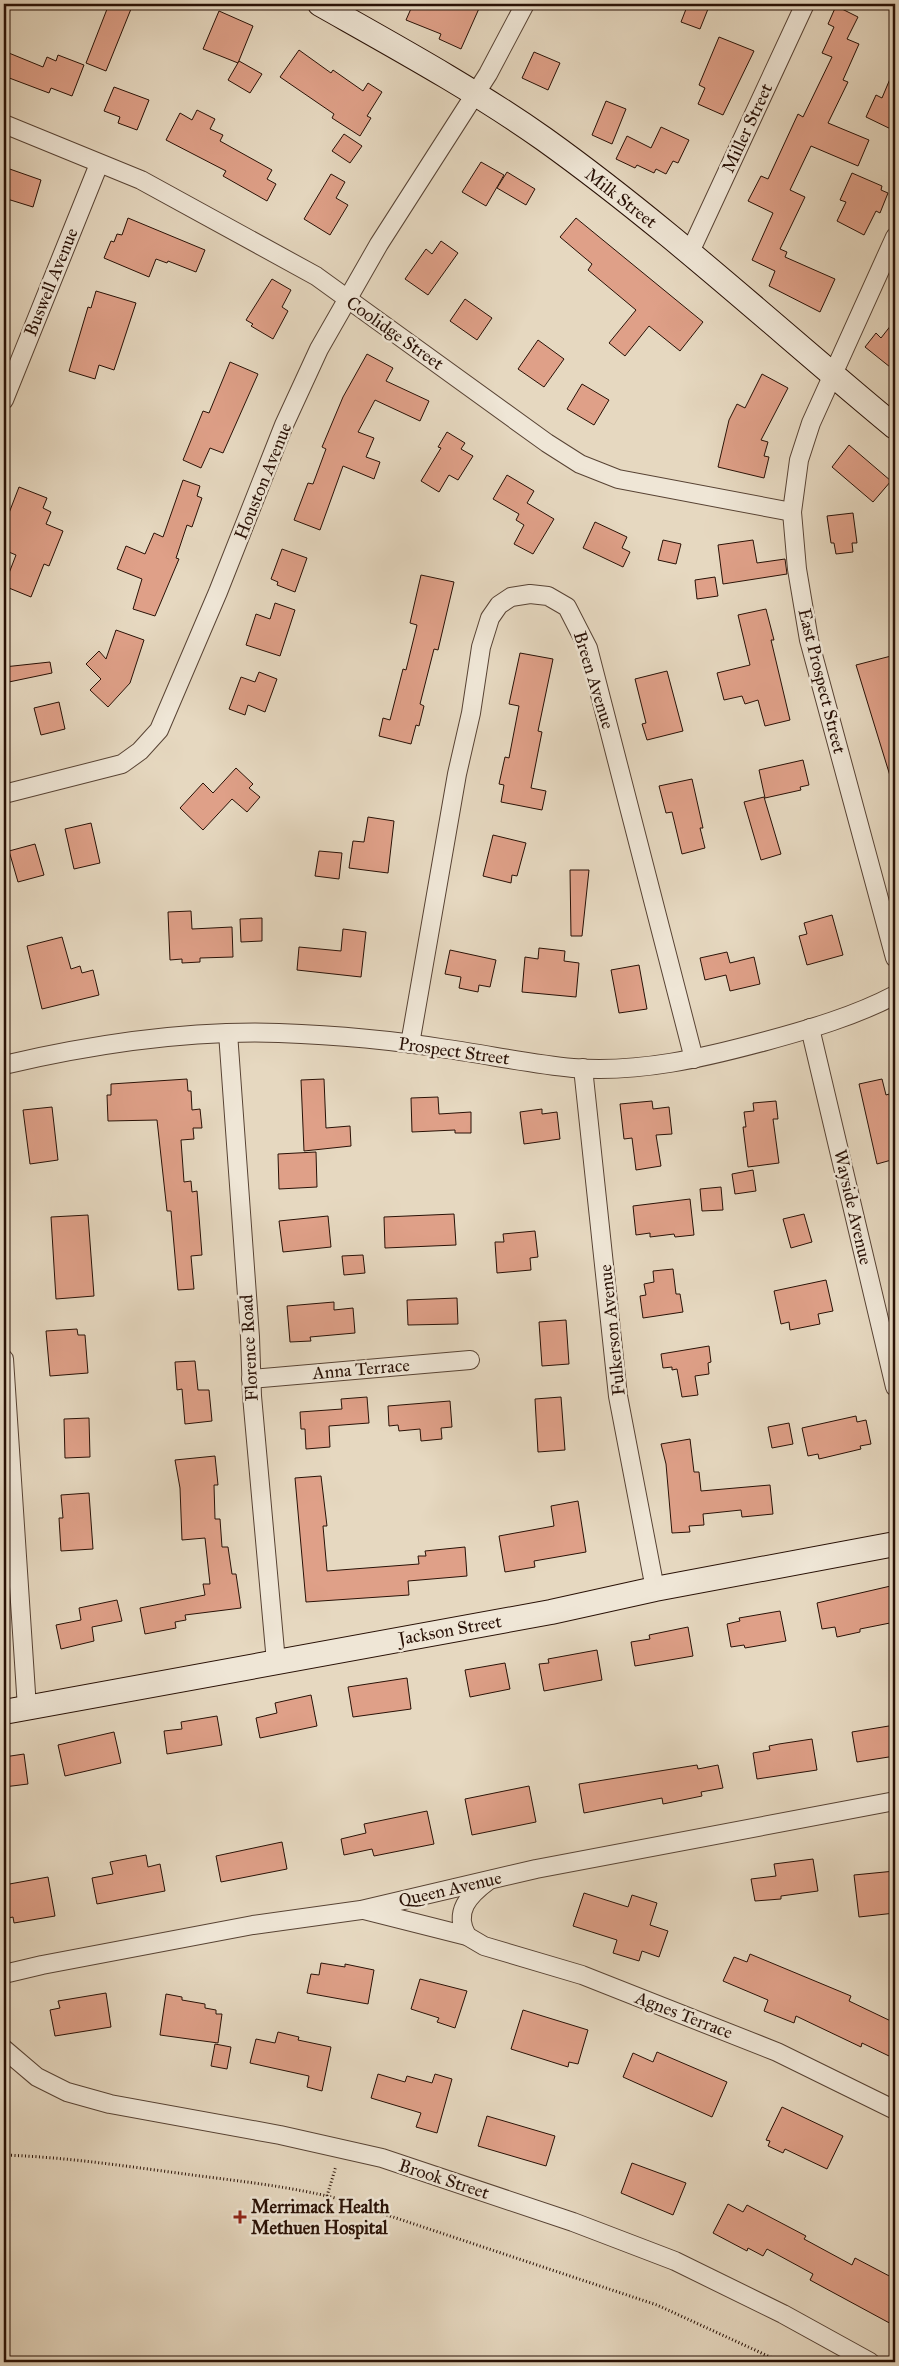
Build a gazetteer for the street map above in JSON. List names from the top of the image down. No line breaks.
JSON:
{"streets":{"main road":["Milk Street","Jackson Street"],"street":["Miller Street","Buswell Avenue","Coolidge Street","Houston Avenue","Breen Avenue","East Prospect Street","Prospect Street","Wayside Avenue","Fulkerson Avenue","Florence Road","Anna Terrace","Queen Avenue","Agnes Terrace","Brook Street"]},"crossings":[["Miller Street","Milk Street"],["Milk Street","Houston Avenue"],["Milk Street","East Prospect Street"],["Buswell Avenue","Coolidge Street"],["Coolidge Street","Houston Avenue"],["Coolidge Street","East Prospect Street"],["Breen Avenue","Prospect Street"],["Prospect Street","Wayside Avenue"],["Prospect Street","Fulkerson Avenue"],["Prospect Street","Florence Road"],["Fulkerson Avenue","Jackson Street"],["Florence Road","Anna Terrace"],["Florence Road","Jackson Street"],["Queen Avenue","Agnes Terrace"]],"places":{"health":["Merrimack Health Methuen Hospital"]}}
